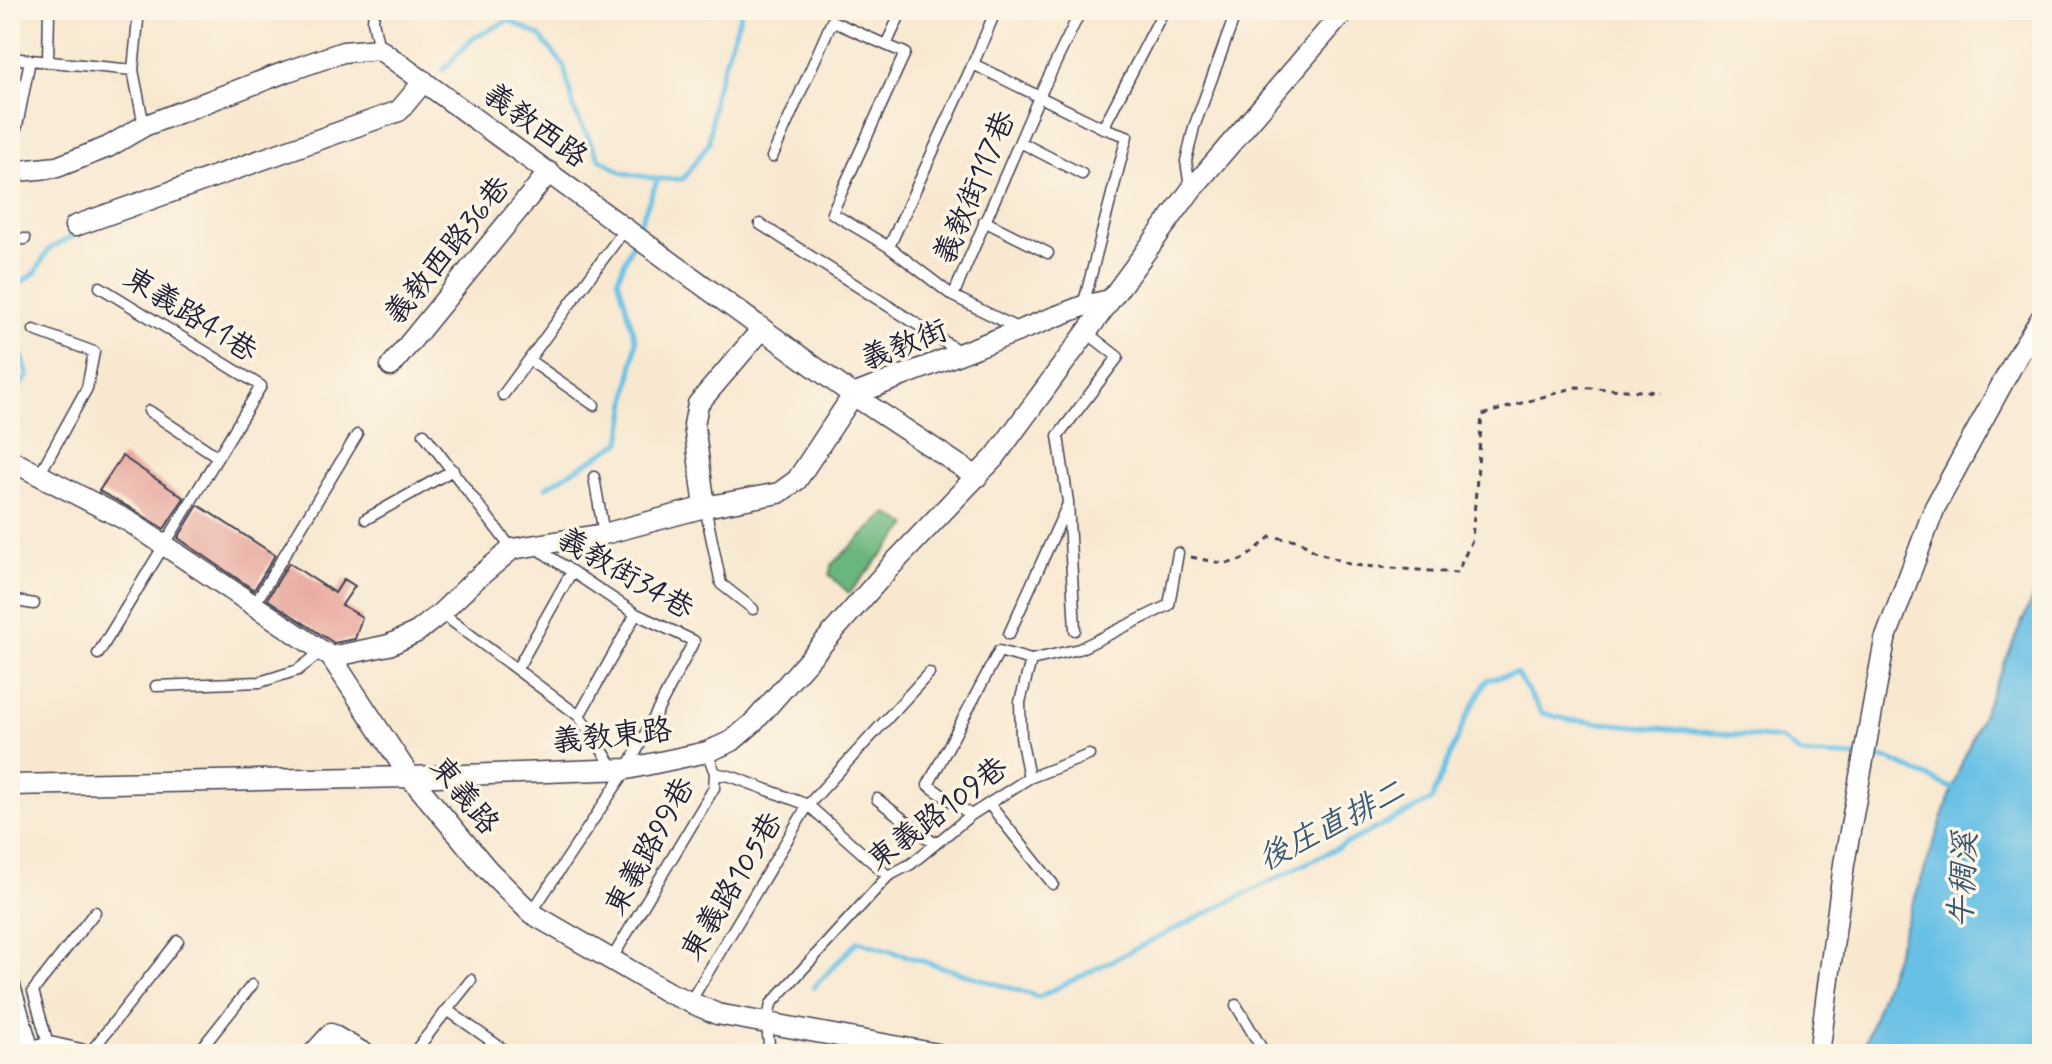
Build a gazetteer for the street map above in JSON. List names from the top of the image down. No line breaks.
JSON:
{"streets":{"street":["義教西路","義教西路36巷","義教街","義教東路","東義路"],"lane":["義教街117巷","東義路41巷","義教街34巷","東義路109巷","東義路99巷","東義路105巷"]},"crossings":[["義教西路","義教西路36巷"],["義教西路","義教街"],["義教西路","義教東路"],["義教街117巷","義教街"],["東義路41巷","東義路"],["義教街","義教街34巷"],["義教街","義教東路"],["義教街34巷","義教東路"],["義教東路","東義路"],["義教東路","東義路99巷"],["東義路","東義路109巷"],["東義路","東義路99巷"],["東義路","東義路105巷"],["東義路109巷","東義路105巷"]],"water":["後庄直排二","牛稠溪"]}
